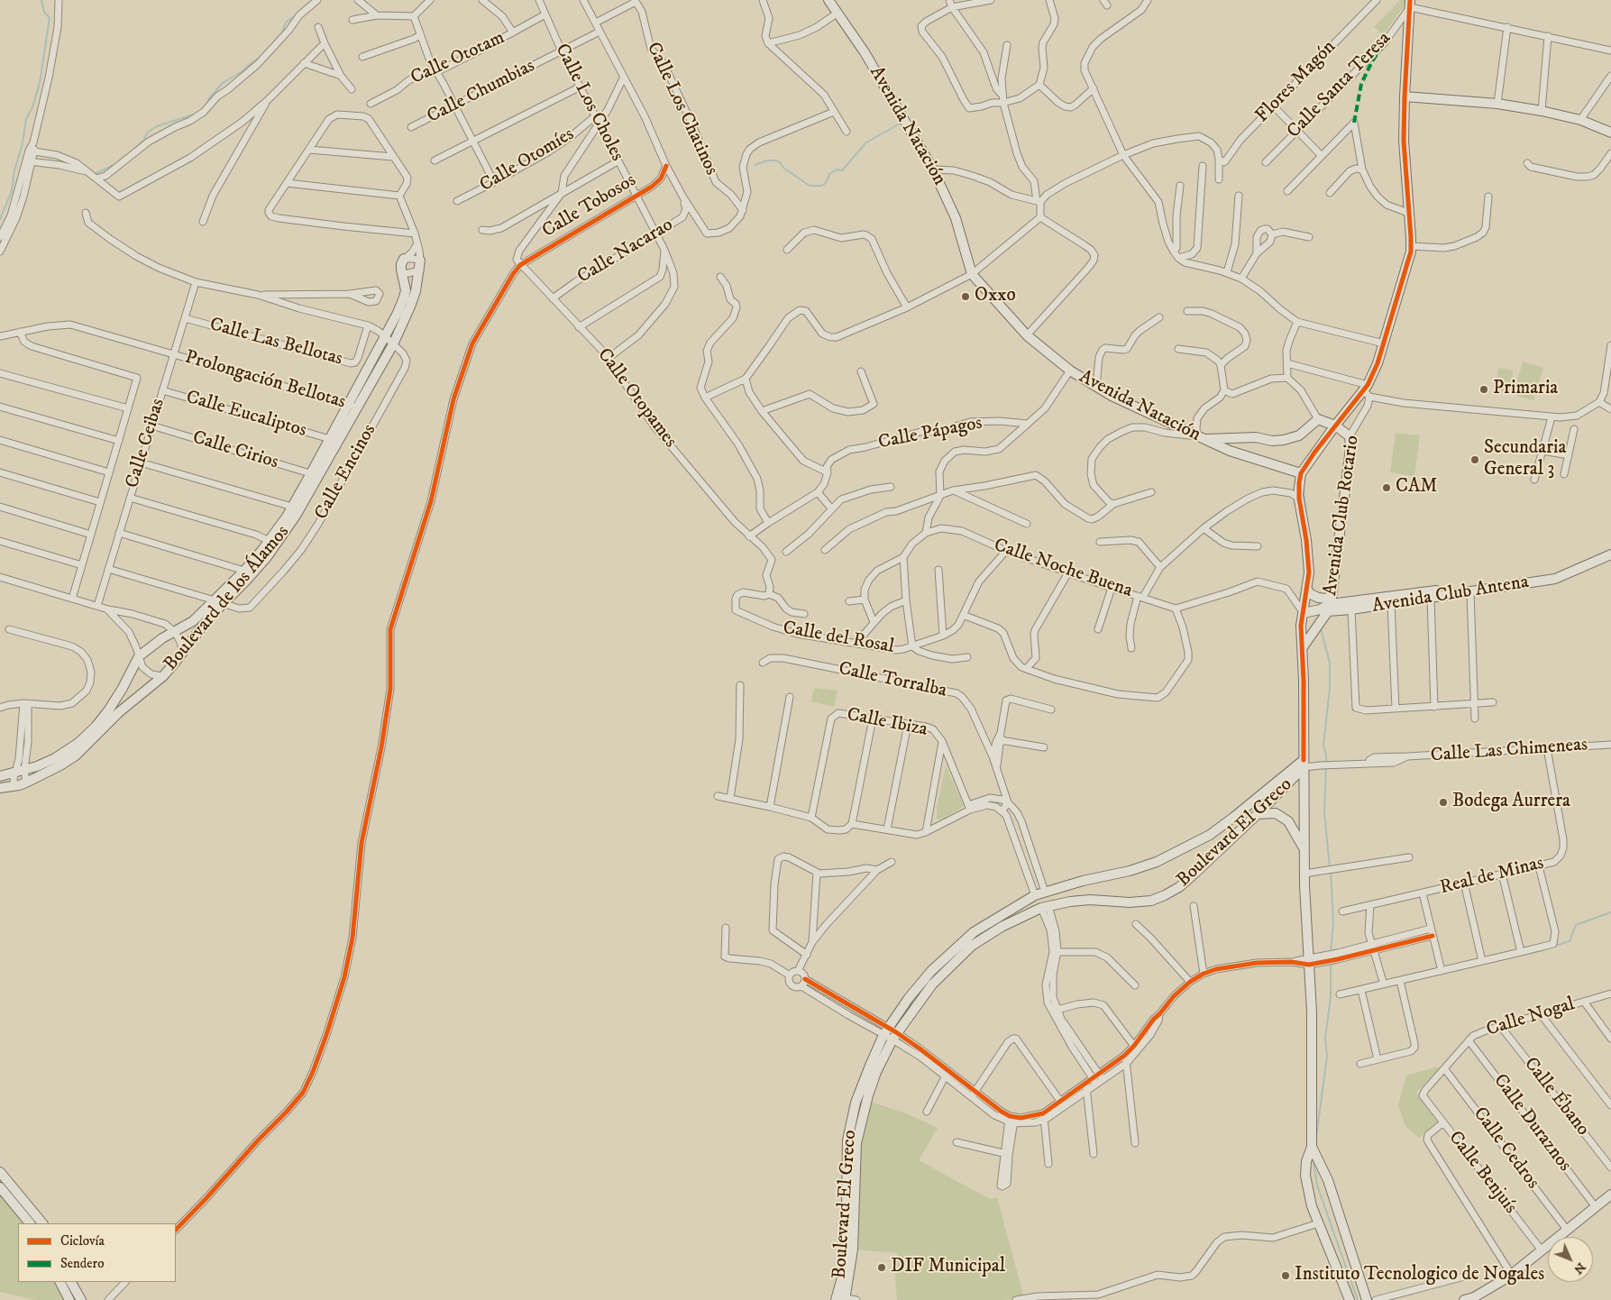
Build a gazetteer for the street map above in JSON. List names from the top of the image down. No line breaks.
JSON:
{"streets":{"street":["Calle Ototam","Flores Magón","Calle Santa Teresa","Calle Chumbias","Calle Los Choles","Calle Los Chatinos","Avenida Natación","Calle Otomíes","Calle Tobosos","Calle Nacarao","Calle Las Bellotas","Prolongación Bellotas","Calle Otopames","Calle Eucaliptos","Calle Pápagos","Calle Ceibas","Calle Cirios","Calle Encinos","Avenida Club Rotario","Calle Noche Buena","Avenida Club Antena","Boulevard de los Álamos","Calle del Rosal","Calle Torralba","Calle Ibiza","Calle Las Chimeneas","Boulevard El Greco","Real de Minas","Calle Nogal","Calle Ébano","Calle Duraznos","Calle Cedros","Calle Benjuís"]},"crossings":[["Calle Ototam","Calle Los Choles"],["Calle Chumbias","Calle Los Choles"],["Calle Los Choles","Calle Otomíes"],["Calle Los Choles","Calle Tobosos"],["Calle Los Choles","Calle Nacarao"],["Calle Los Choles","Calle Otopames"],["Calle Tobosos","Calle Otopames"],["Calle Nacarao","Calle Otopames"],["Calle Las Bellotas","Calle Ceibas"],["Prolongación Bellotas","Calle Ceibas"],["Prolongación Bellotas","Boulevard de los Álamos"],["Calle Otopames","Calle del Rosal"],["Calle Eucaliptos","Calle Ceibas"],["Calle Eucaliptos","Boulevard de los Álamos"],["Calle Ceibas","Calle Cirios"],["Calle Cirios","Boulevard de los Álamos"],["Calle Encinos","Boulevard de los Álamos"],["Avenida Club Rotario","Avenida Club Antena"],["Calle Noche Buena","Calle del Rosal"],["Calle Torralba","Boulevard El Greco"],["Calle Las Chimeneas","Boulevard El Greco"],["Calle Las Chimeneas","Real de Minas"],["Calle Nogal","Calle Ébano"],["Calle Nogal","Calle Duraznos"],["Calle Nogal","Calle Cedros"],["Calle Nogal","Calle Benjuís"]],"places":["Oxxo","Primaria","Secundaria General 3","CAM","Bodega Aurrera","DIF Municipal","Instituto Tecnologico de Nogales"],"legend":["Ciclovía","Sendero"],"north":"bottom right"}
